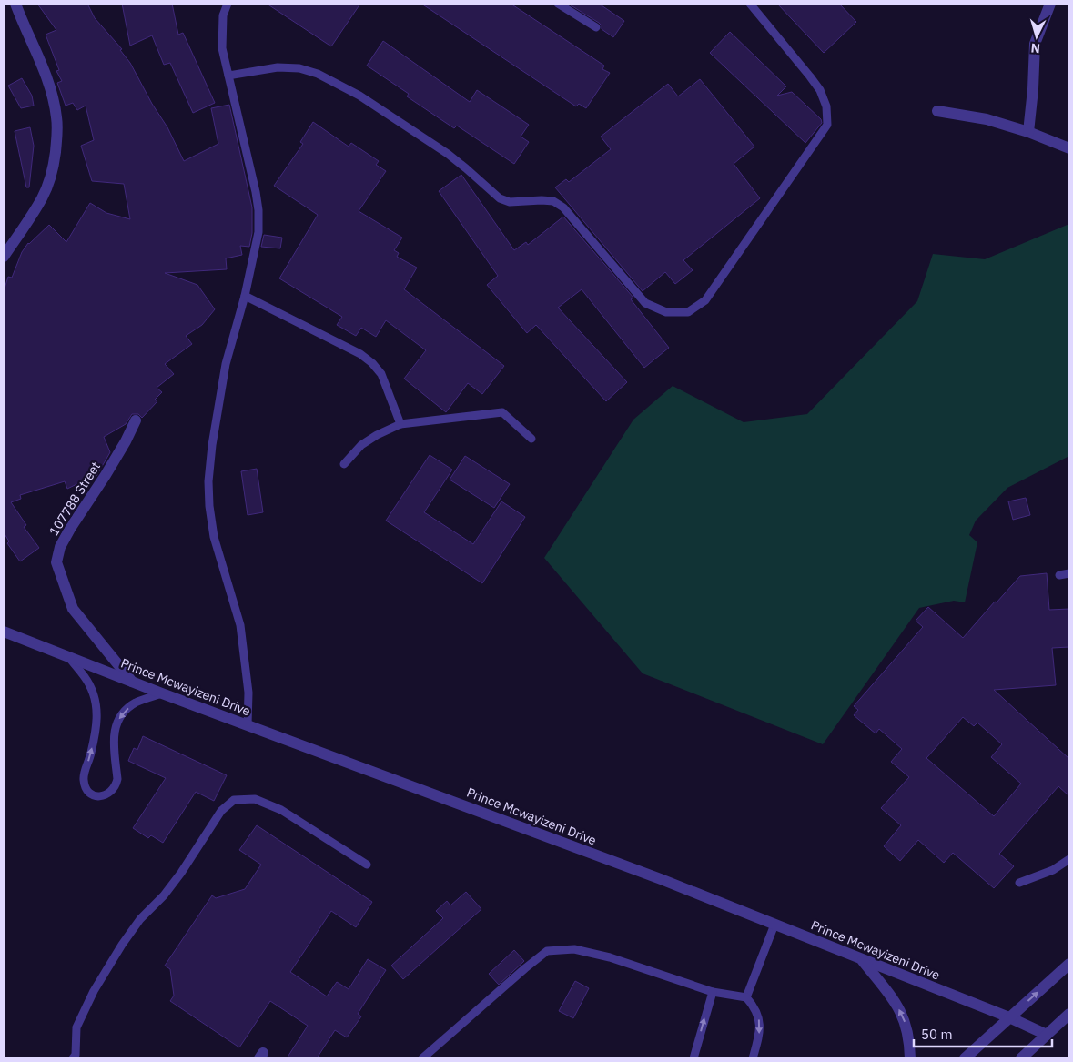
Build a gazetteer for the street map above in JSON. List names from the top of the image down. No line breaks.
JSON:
{"streets":{"street":["107788 Street","Prince Mcwayizeni Drive"]},"crossings":[["107788 Street","Prince Mcwayizeni Drive"]],"scale_bar":"50 m","north":"bottom"}
